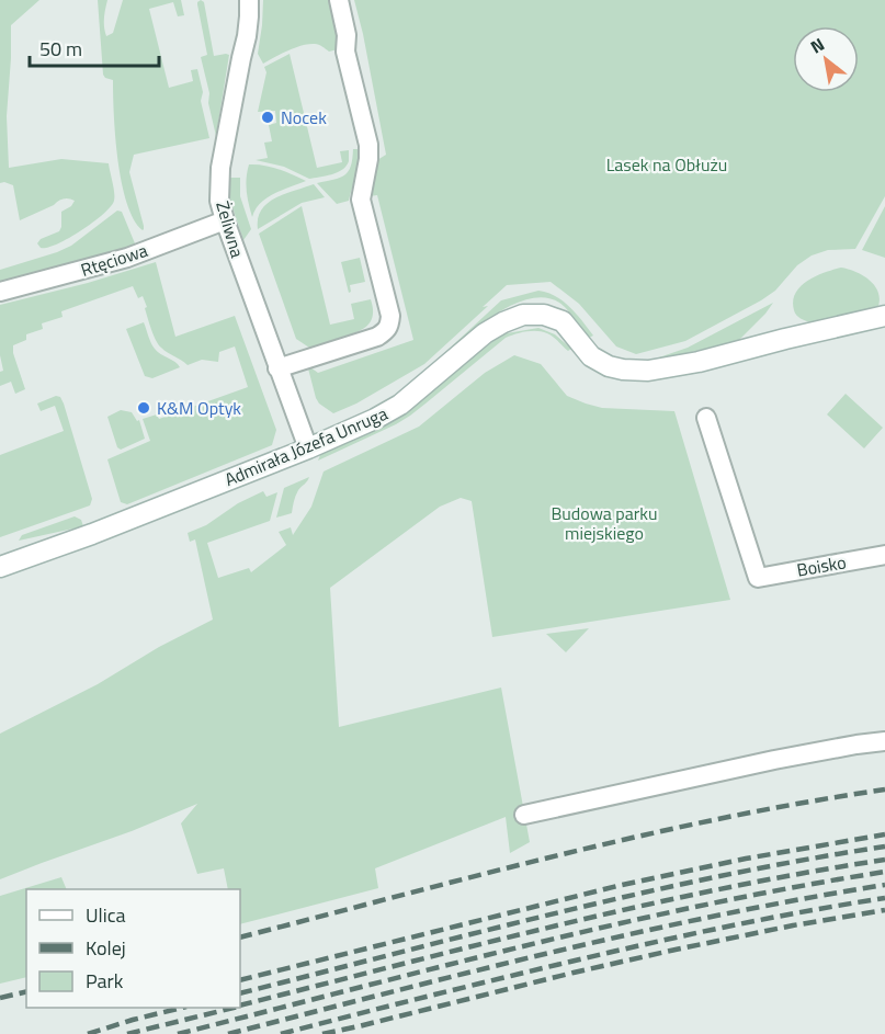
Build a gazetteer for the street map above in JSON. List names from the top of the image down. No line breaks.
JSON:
{"streets":{"street":["Żeliwna","Rtęciowa","Admirała Józefa Unruga","Boisko"]},"crossings":[["Żeliwna","Rtęciowa"],["Żeliwna","Admirała Józefa Unruga"]],"parks":["Lasek na Obłużu","Budowa parku miejskiego"],"places":["Nocek","K&M Optyk"],"legend":["Ulica","Kolej","Park"],"scale_bar":"50 m","north":"top left"}
